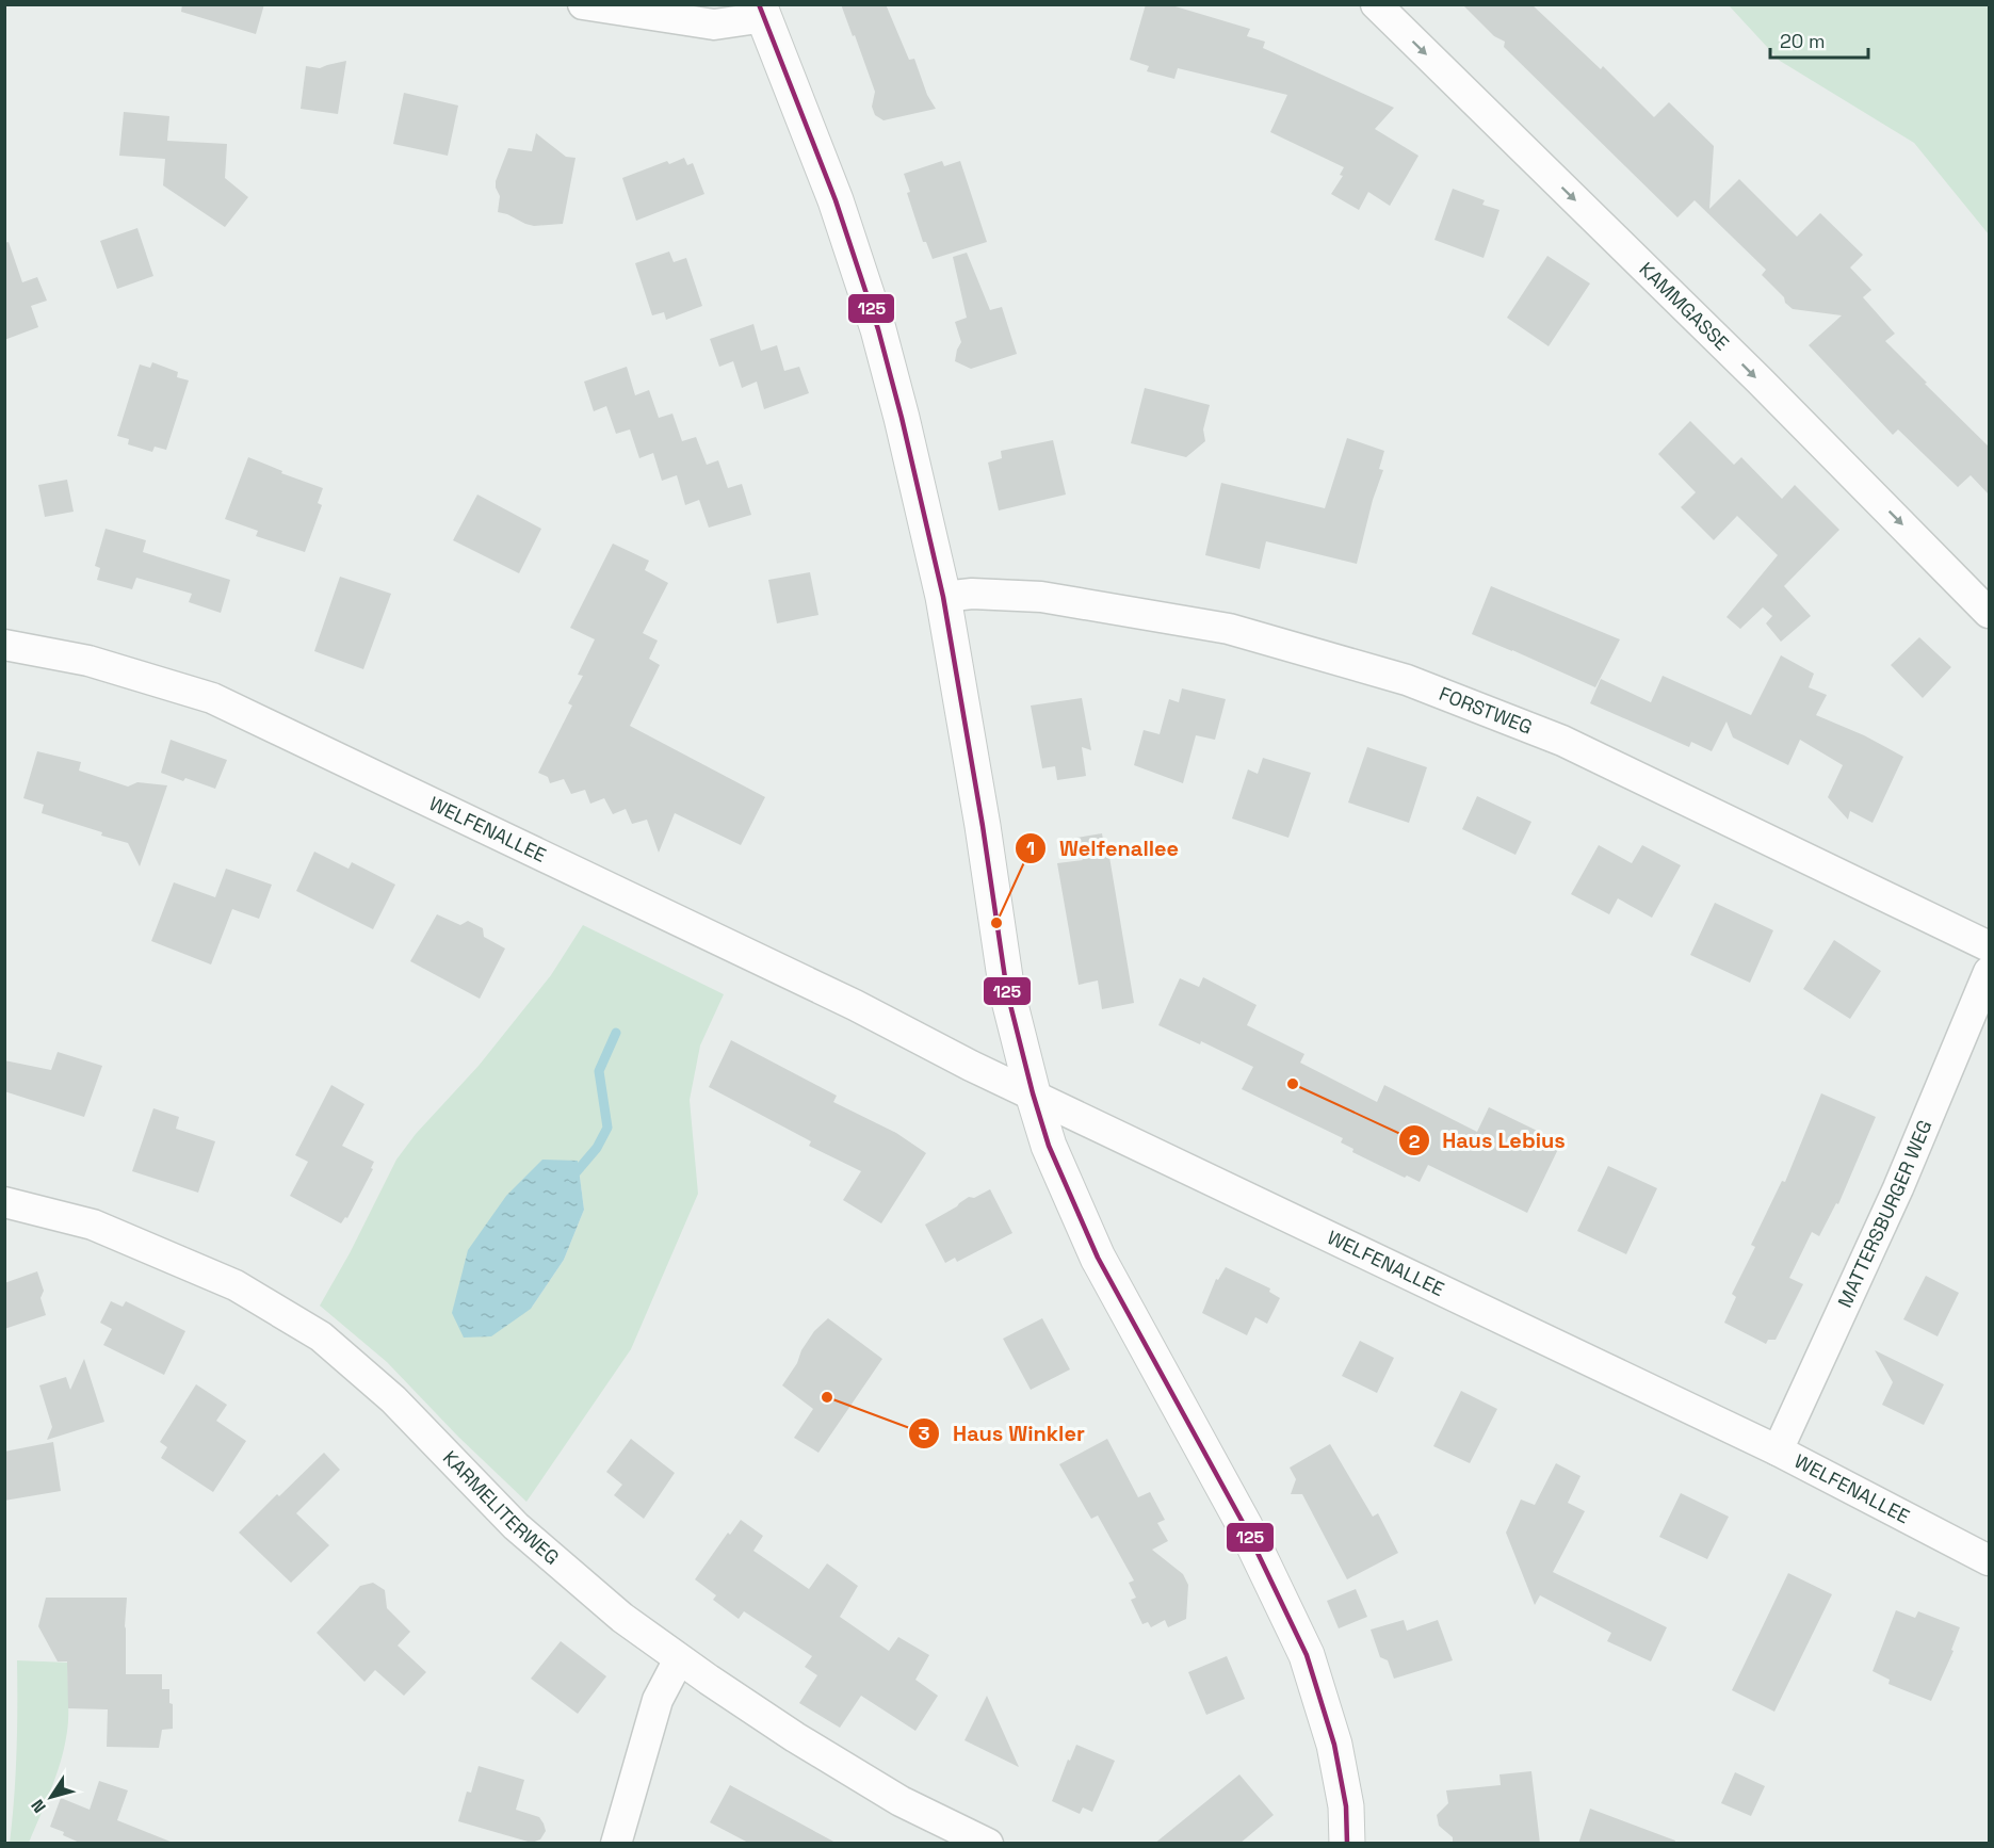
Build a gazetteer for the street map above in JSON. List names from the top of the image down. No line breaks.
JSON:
{"streets":{"street":["KAMMGASSE","FORSTWEG","WELFENALLEE","MATTERSBURGER WEG","KARMELITERWEG"]},"crossings":[["WELFENALLEE","MATTERSBURGER WEG"]],"one_way":["KAMMGASSE"],"places":["Welfenallee","Haus Lebius","Haus Winkler"],"lines":["transit line 125"],"scale_bar":"20 m","north":"bottom left"}
